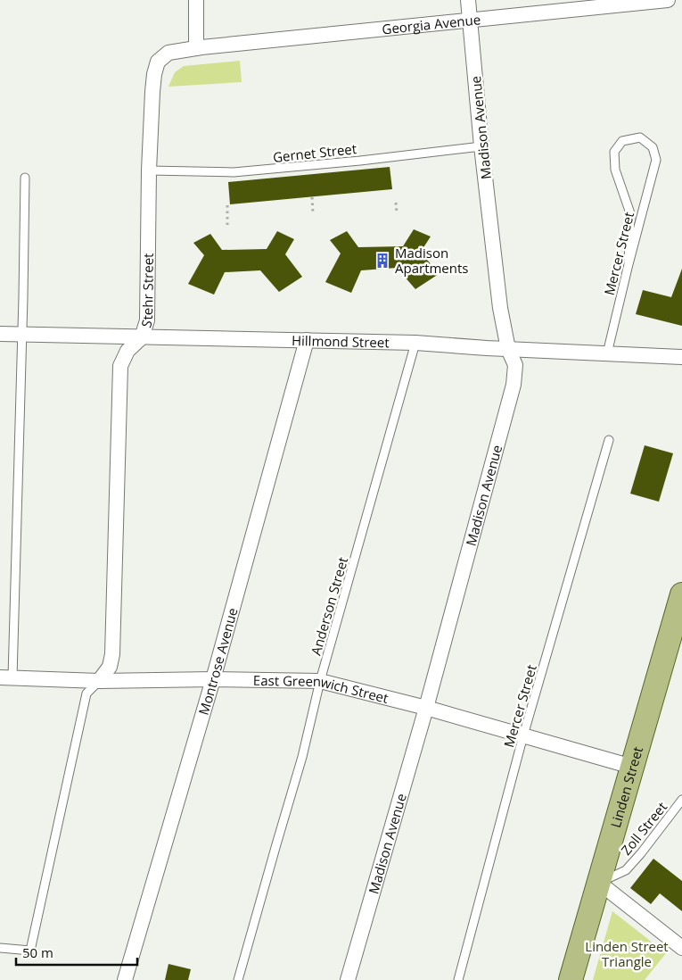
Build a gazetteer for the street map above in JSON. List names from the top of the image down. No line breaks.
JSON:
{"streets":{"main road":["Linden Street"],"street":["Georgia Avenue","Madison Avenue","Stehr Street","Hillmond Street","Montrose Avenue","East Greenwich Street"],"lane":["Gernet Street","Mercer Street","Anderson Street","Zoll Street"]},"crossings":[["Georgia Avenue","Madison Avenue"],["Georgia Avenue","Stehr Street"],["Madison Avenue","Gernet Street"],["Madison Avenue","Hillmond Street"],["Madison Avenue","East Greenwich Street"],["Gernet Street","Stehr Street"],["Mercer Street","Hillmond Street"],["Mercer Street","East Greenwich Street"],["Stehr Street","Hillmond Street"],["Stehr Street","East Greenwich Street"],["Hillmond Street","Anderson Street"],["Hillmond Street","Montrose Avenue"],["Anderson Street","East Greenwich Street"],["Montrose Avenue","East Greenwich Street"],["East Greenwich Street","Linden Street"],["Linden Street","Zoll Street"]],"parks":["Linden Street Triangle"],"places":{"building":["Madison Apartments"]},"scale_bar":"50 m"}
